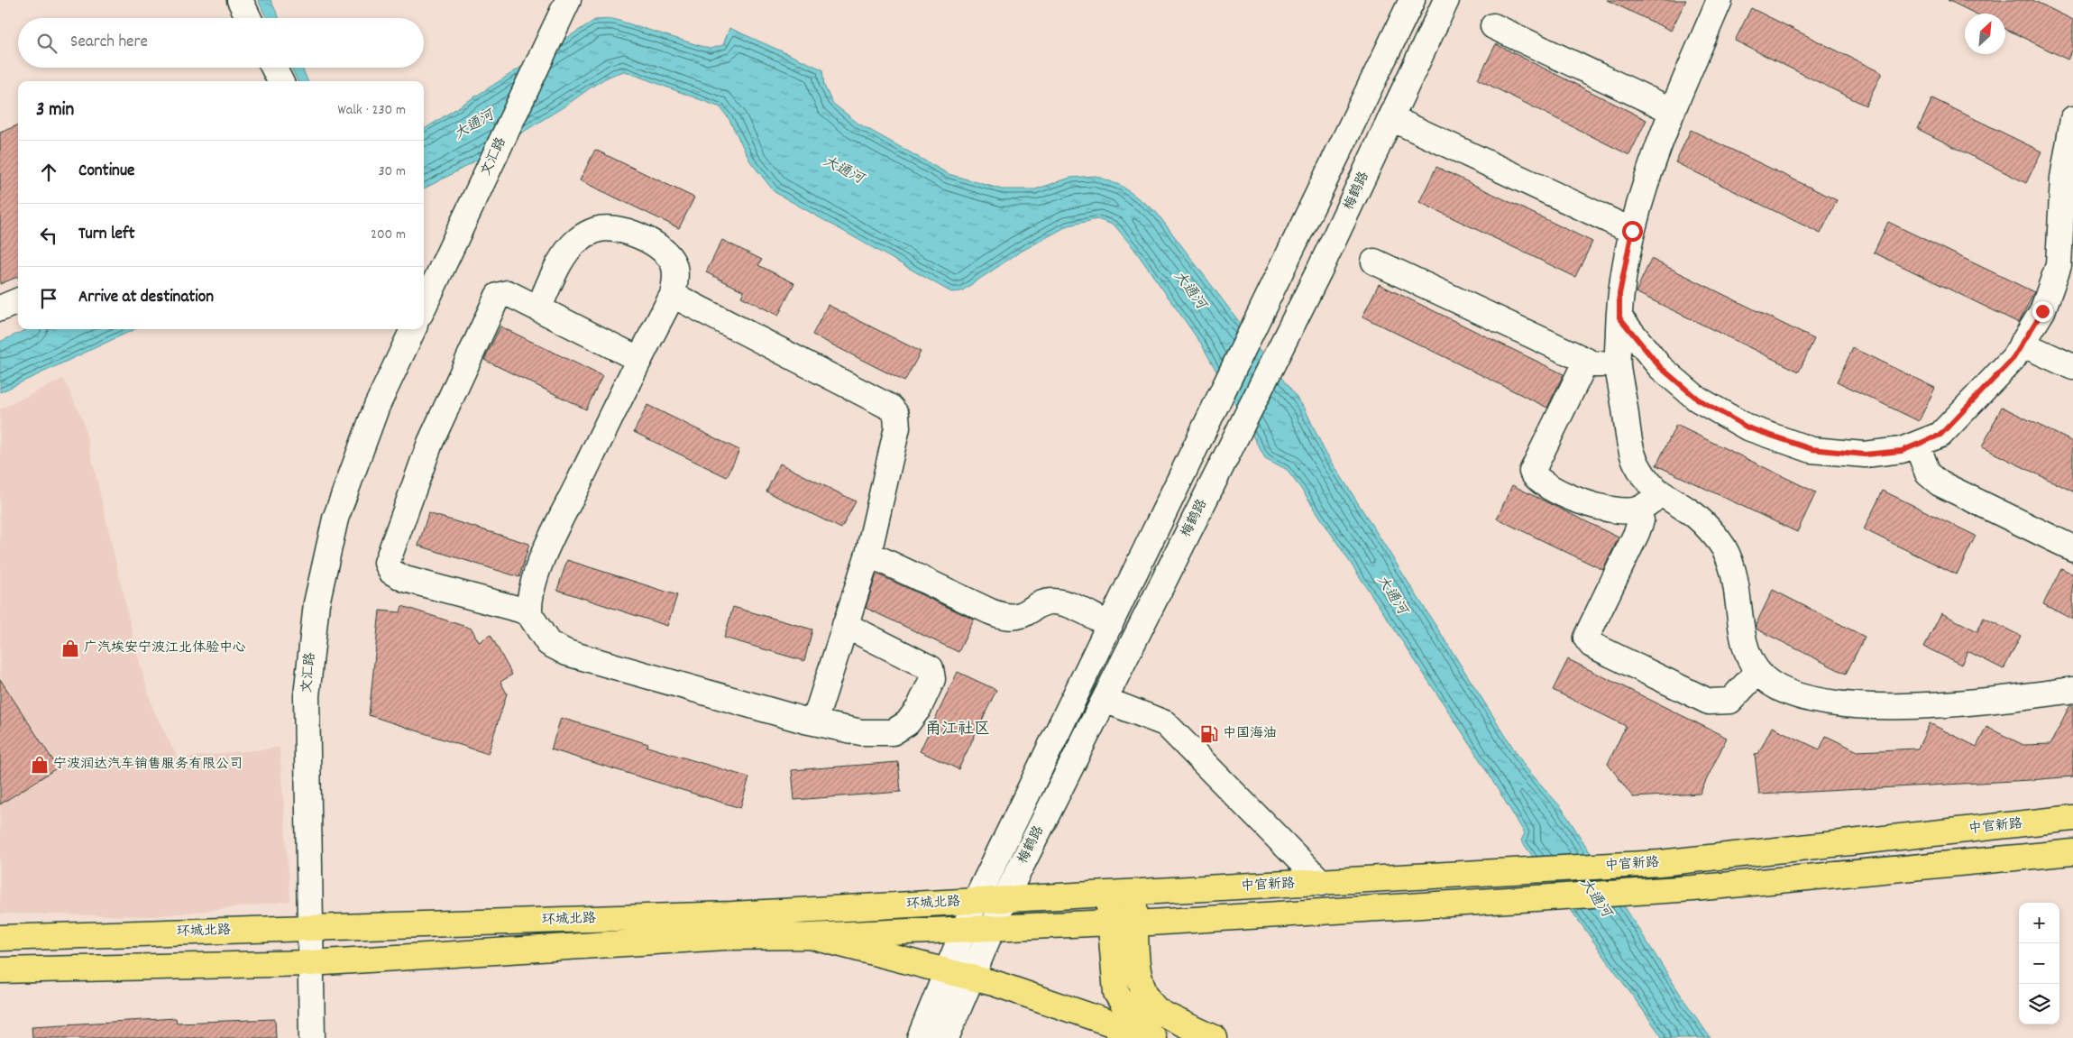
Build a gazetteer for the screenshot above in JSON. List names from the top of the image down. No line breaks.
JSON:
{"streets":{"main road":["中官新路","环城北路"],"street":["文汇路","梅鹤路"]},"crossings":[["文汇路","环城北路"],["梅鹤路","环城北路"],["中官新路","环城北路"]],"districts":["甬江社区"],"water":["大通河"],"places":{"shop":["广汽埃安宁波江北体验中心","宁波润达汽车销售服务有限公司"],"fuel station":["中国海油"]},"north":"top right","page":{"search":"Search here","heading":["3 min","Walk · 230 m"],"list":[["Continue","30 m"],["Turn left","200 m"],"Arrive at destination"],"map_buttons":["+","−"]}}
